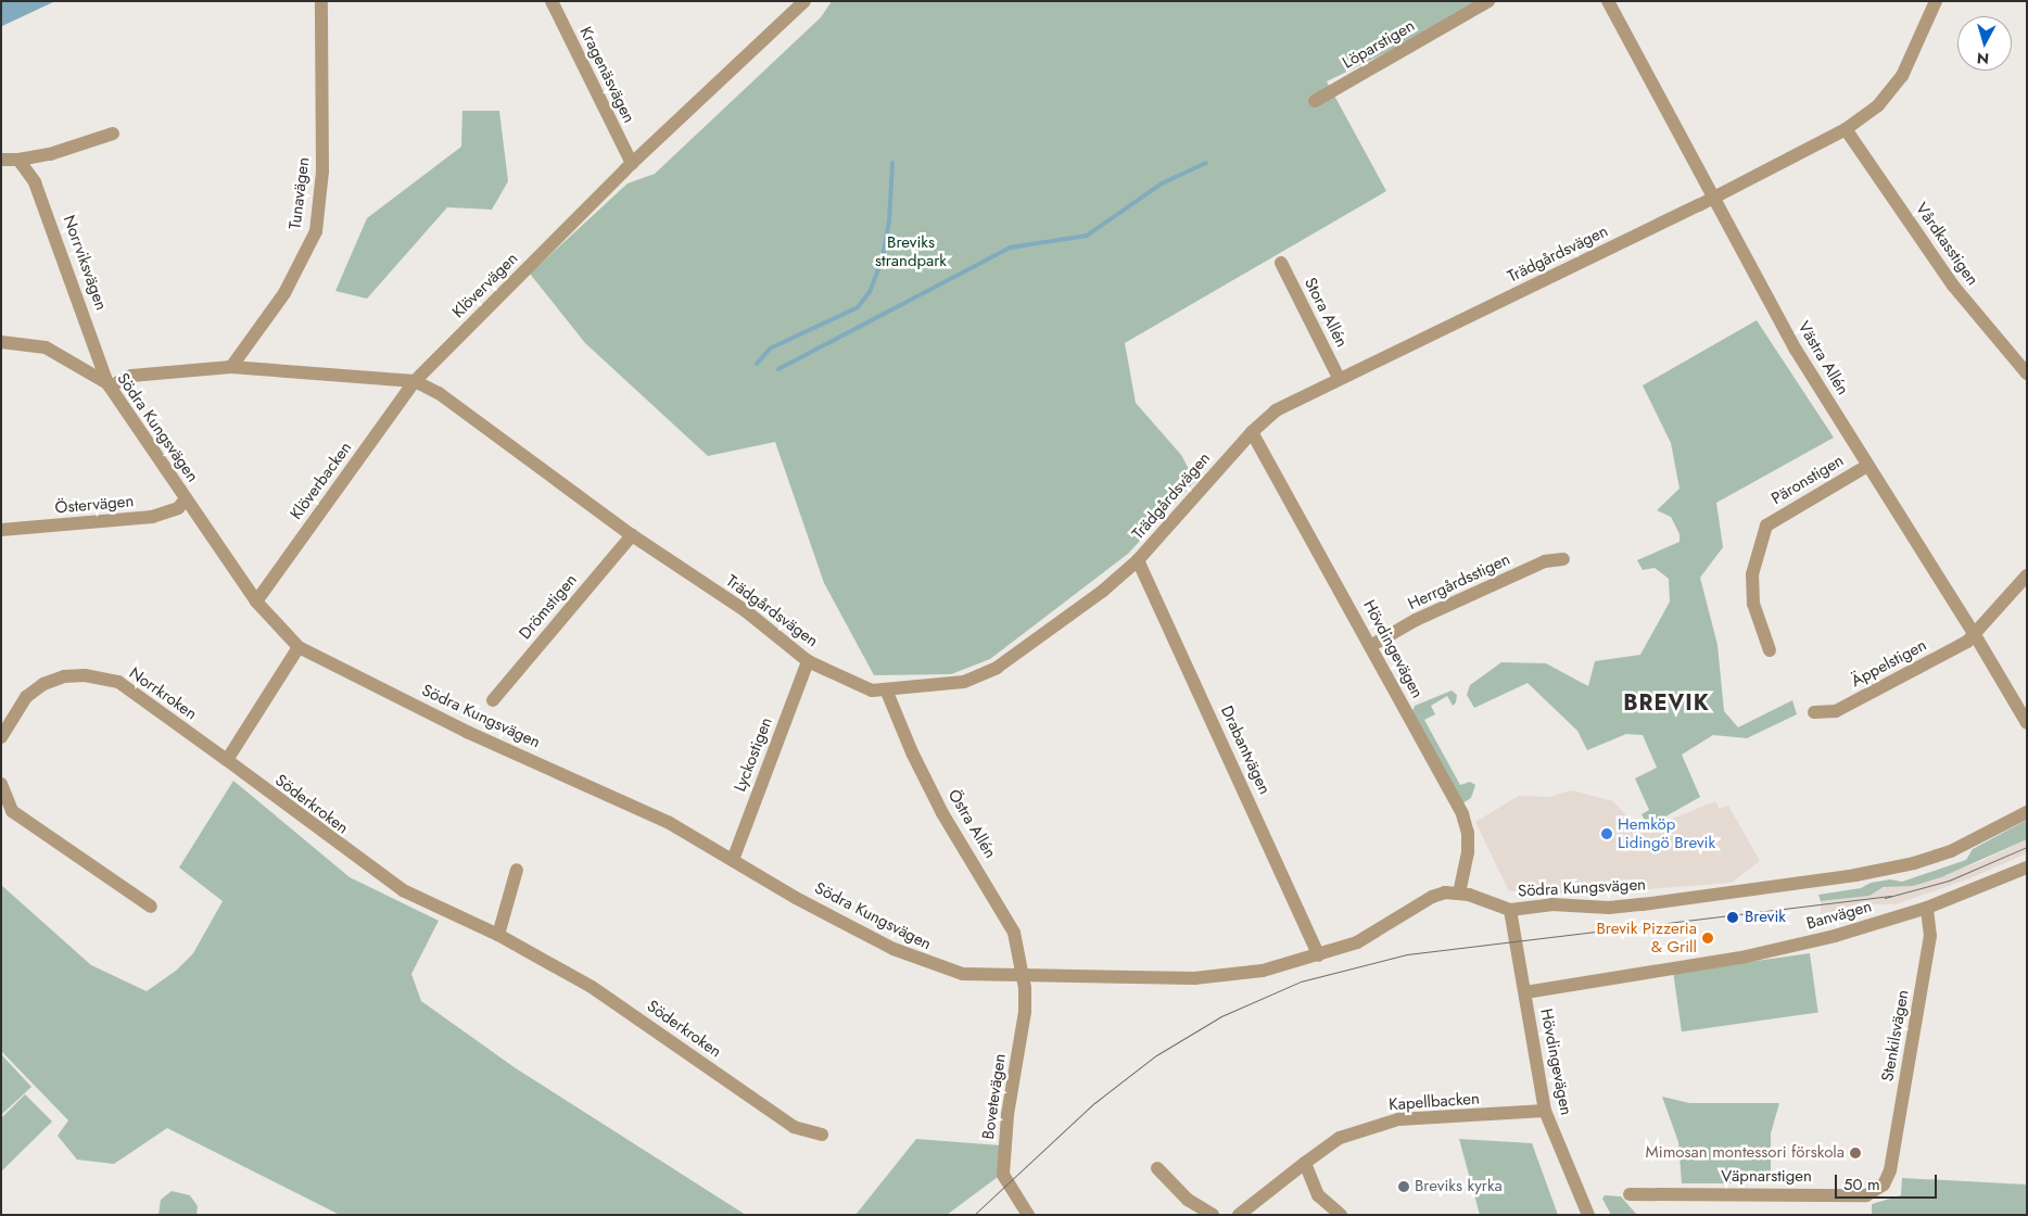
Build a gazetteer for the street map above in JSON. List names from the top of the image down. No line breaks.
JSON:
{"streets":{"street":["Löparstigen","Kragenäsvägen","Tunavägen","Vårdkasstigen","Trädgårdsvägen","Norrviksvägen","Klövervägen","Stora Allén","Västra Allén","Södra Kungsvägen","Päronstigen","Klöverbacken","Östervägen","Herrgårdsstigen","Drömstigen","Hövdingevägen","Äppelstigen","Norrkroken","Drabantvägen","Lyckostigen","Söderkroken","Östra Allén","Banvägen","Stenkilsvägen","Bovetevägen","Kapellbacken","Väpnarstigen"]},"crossings":[["Kragenäsvägen","Klövervägen"],["Vårdkasstigen","Trädgårdsvägen"],["Trädgårdsvägen","Klövervägen"],["Trädgårdsvägen","Stora Allén"],["Trädgårdsvägen","Västra Allén"],["Trädgårdsvägen","Klöverbacken"],["Trädgårdsvägen","Drömstigen"],["Trädgårdsvägen","Hövdingevägen"],["Trädgårdsvägen","Drabantvägen"],["Trädgårdsvägen","Lyckostigen"],["Trädgårdsvägen","Östra Allén"],["Norrviksvägen","Södra Kungsvägen"],["Klövervägen","Klöverbacken"],["Västra Allén","Päronstigen"],["Västra Allén","Äppelstigen"],["Södra Kungsvägen","Klöverbacken"],["Södra Kungsvägen","Östervägen"],["Södra Kungsvägen","Hövdingevägen"],["Södra Kungsvägen","Drabantvägen"],["Södra Kungsvägen","Lyckostigen"],["Södra Kungsvägen","Östra Allén"],["Södra Kungsvägen","Bovetevägen"],["Herrgårdsstigen","Hövdingevägen"],["Hövdingevägen","Banvägen"],["Hövdingevägen","Kapellbacken"],["Norrkroken","Söderkroken"],["Östra Allén","Bovetevägen"],["Banvägen","Stenkilsvägen"],["Stenkilsvägen","Väpnarstigen"]],"districts":["BREVIK"],"parks":["Breviks strandpark"],"places":["Hemköp Lidingö Brevik","Brevik","Brevik Pizzeria & Grill","Mimosan montessori förskola","Breviks kyrka"],"scale_bar":"50 m","north":"bottom"}
